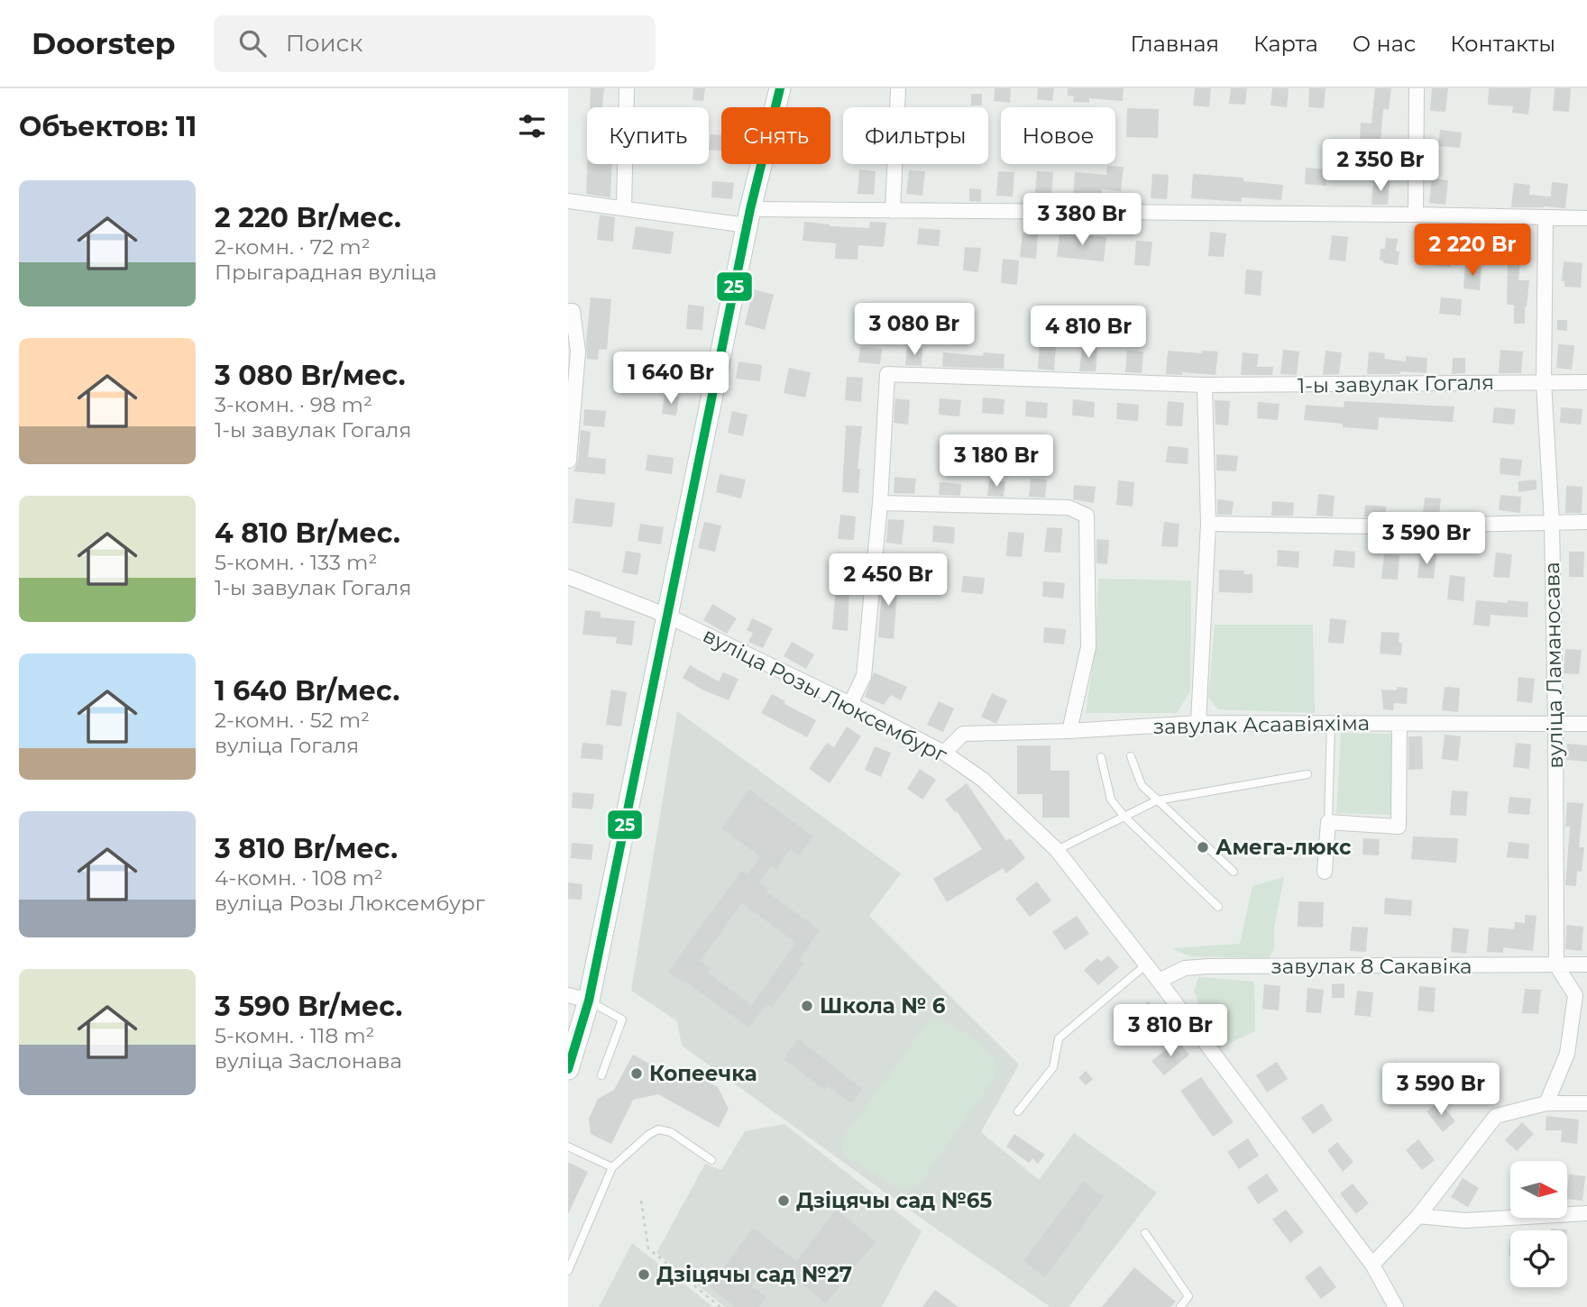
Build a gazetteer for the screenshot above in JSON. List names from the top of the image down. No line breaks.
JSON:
{"streets":{"street":["1-ы завулак Гогаля","вуліца Ламаносава","вуліца Розы Люксембург","завулак Асаавіяхіма","завулак 8 Сакавіка"]},"crossings":[["1-ы завулак Гогаля","вуліца Ламаносава"],["1-ы завулак Гогаля","вуліца Розы Люксембург"],["вуліца Ламаносава","завулак Асаавіяхіма"],["вуліца Ламаносава","завулак 8 Сакавіка"],["вуліца Розы Люксембург","завулак Асаавіяхіма"],["вуліца Розы Люксембург","завулак 8 Сакавіка"]],"places":["Амега-люкс","Школа № 6","Копеечка","Дзіцячы сад №65","Дзіцячы сад №27"],"lines":["transit line 25"],"north":"right","page":{"header":"Doorstep","search":"Поиск","nav":["Главная","Карта","О нас","Контакты"],"heading":"Объектов: 11","chip":["Купить","Снять","Фильтры","Новое"],"price":["2 350 Br","3 380 Br","2 220 Br","3 080 Br","4 810 Br","1 640 Br","3 180 Br","3 590 Br","2 450 Br","3 810 Br","3 590 Br"],"list":[{"name":"2 220 Br/мес.","note":"2-комн. · 72 m² · Прыгарадная вуліца"},{"name":"3 080 Br/мес.","note":"3-комн. · 98 m² · 1-ы завулак Гогаля"},{"name":"4 810 Br/мес.","note":"5-комн. · 133 m² · 1-ы завулак Гогаля"},{"name":"1 640 Br/мес.","note":"2-комн. · 52 m² · вуліца Гогаля"},{"name":"3 810 Br/мес.","note":"4-комн. · 108 m² · вуліца Розы Люксембург"},{"name":"3 590 Br/мес.","note":"5-комн. · 118 m² · вуліца Заслонава"}]}}
